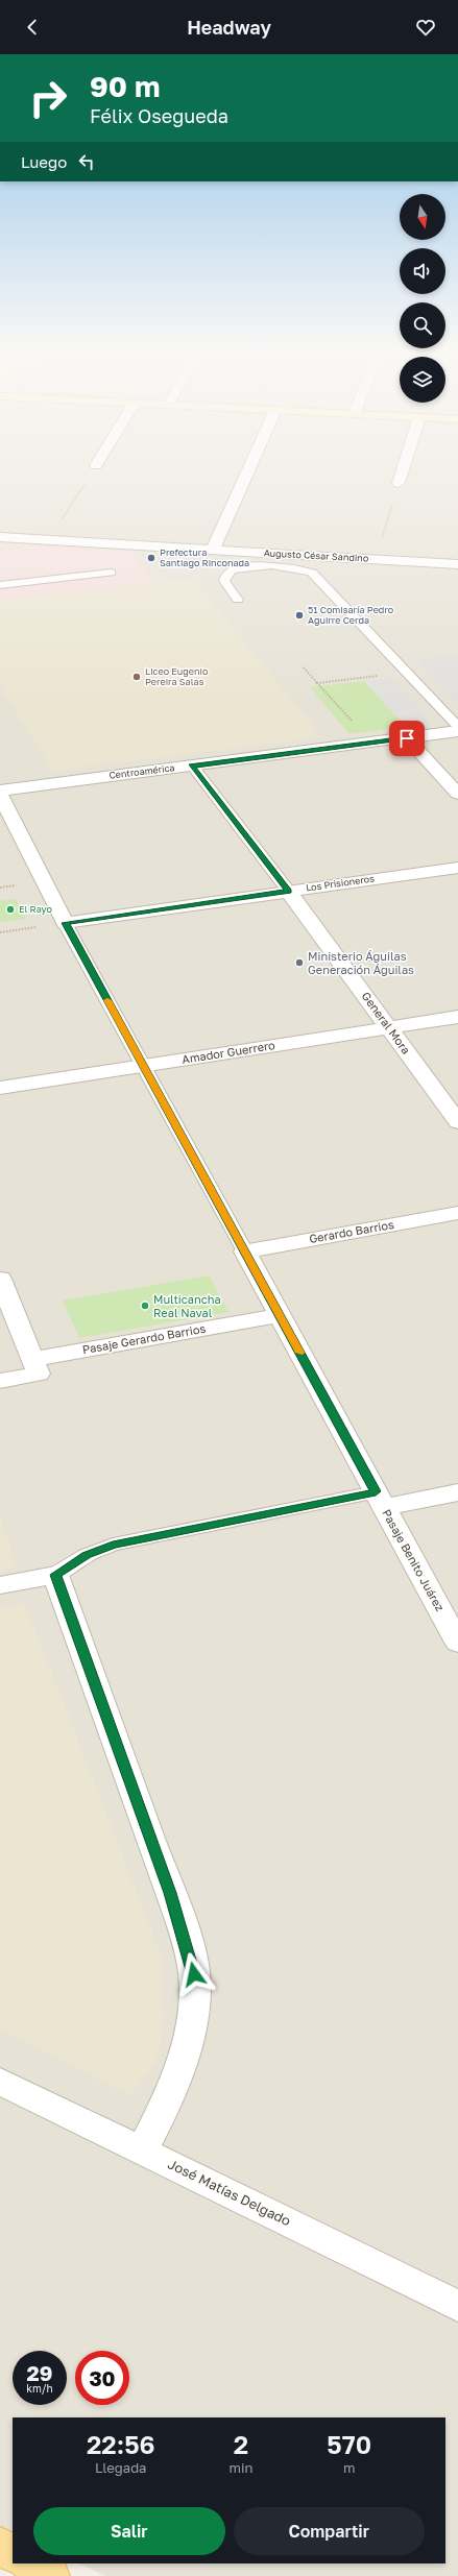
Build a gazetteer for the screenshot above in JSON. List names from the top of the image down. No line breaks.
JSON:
{"streets":{"street":["Augusto César Sandino","Centroamérica","Los Prisioneros","General Mora","Amador Guerrero","Gerardo Barrios","Pasaje Gerardo Barrios","Pasaje Benito Juárez","José Matías Delgado"]},"crossings":[["Centroamérica","General Mora"],["Los Prisioneros","General Mora"],["Los Prisioneros","Pasaje Benito Juárez"],["General Mora","Amador Guerrero"],["Amador Guerrero","Pasaje Benito Juárez"],["Gerardo Barrios","Pasaje Benito Juárez"],["Pasaje Gerardo Barrios","Pasaje Benito Juárez"]],"places":["Prefectura Santiago Rinconada","51 Comisaría Pedro Aguirre Cerda","Liceo Eugenio Pereira Salas","El Rayo","Ministerio Águilas Generación Águilas","Multicancha Real Naval"],"north":"bottom","page":{"header":"Headway","turn":["90 m","Félix Osegueda"],"then":"Luego","speed":"29 km/h","limit":"30","eta":["22:56","Llegada","2","min","570","m"],"buttons":["Salir","Compartir"]}}
